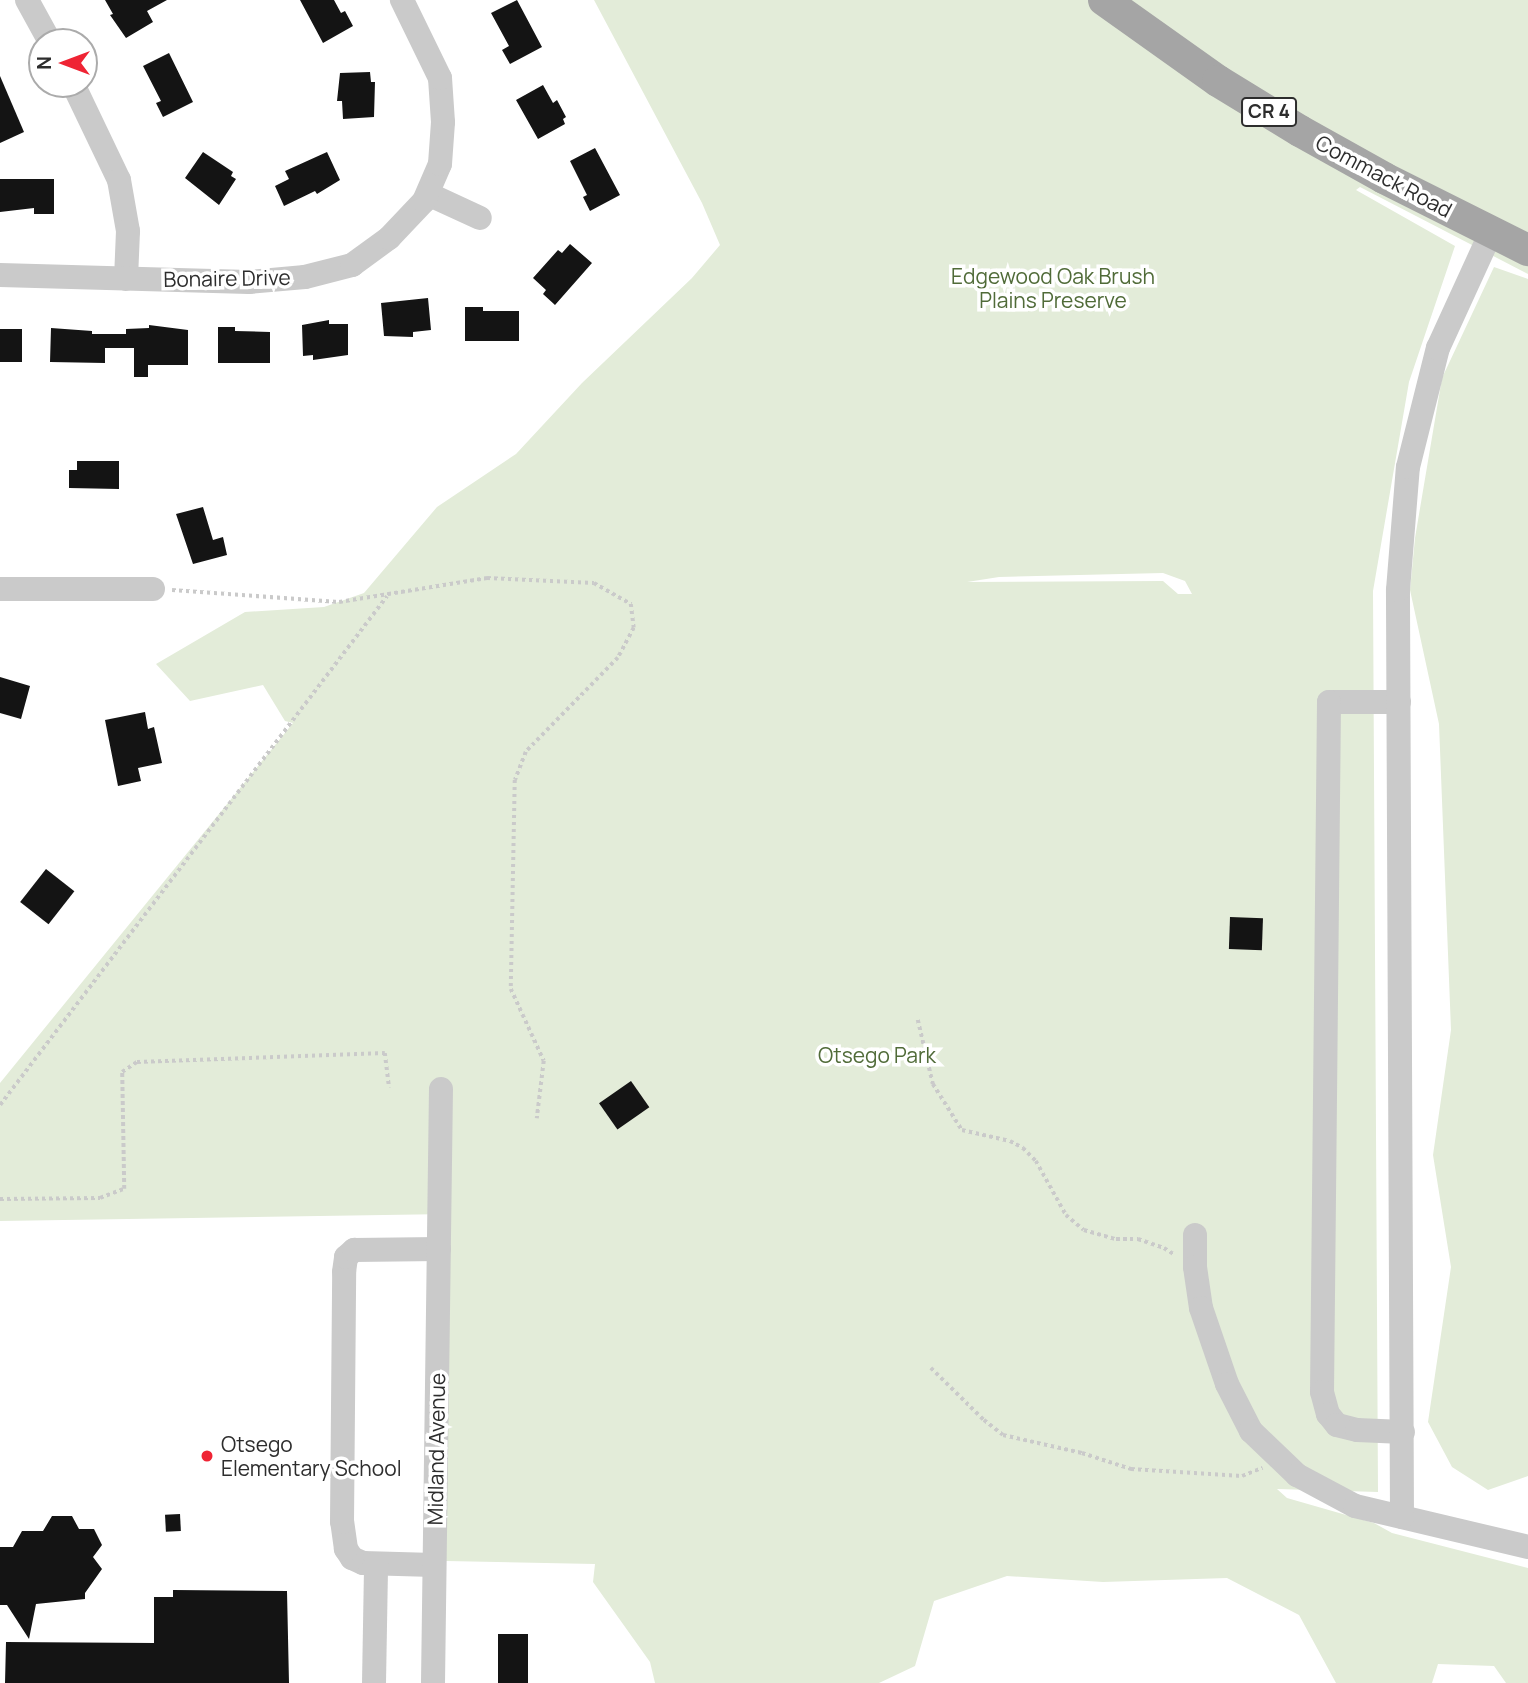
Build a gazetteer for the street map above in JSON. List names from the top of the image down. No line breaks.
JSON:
{"streets":{"main road":["CR 4","Commack Road"],"street":["Bonaire Drive","Midland Avenue"]},"parks":["Edgewood Oak Brush Plains Preserve","Otsego Park"],"places":["Otsego Elementary School"],"north":"left"}
